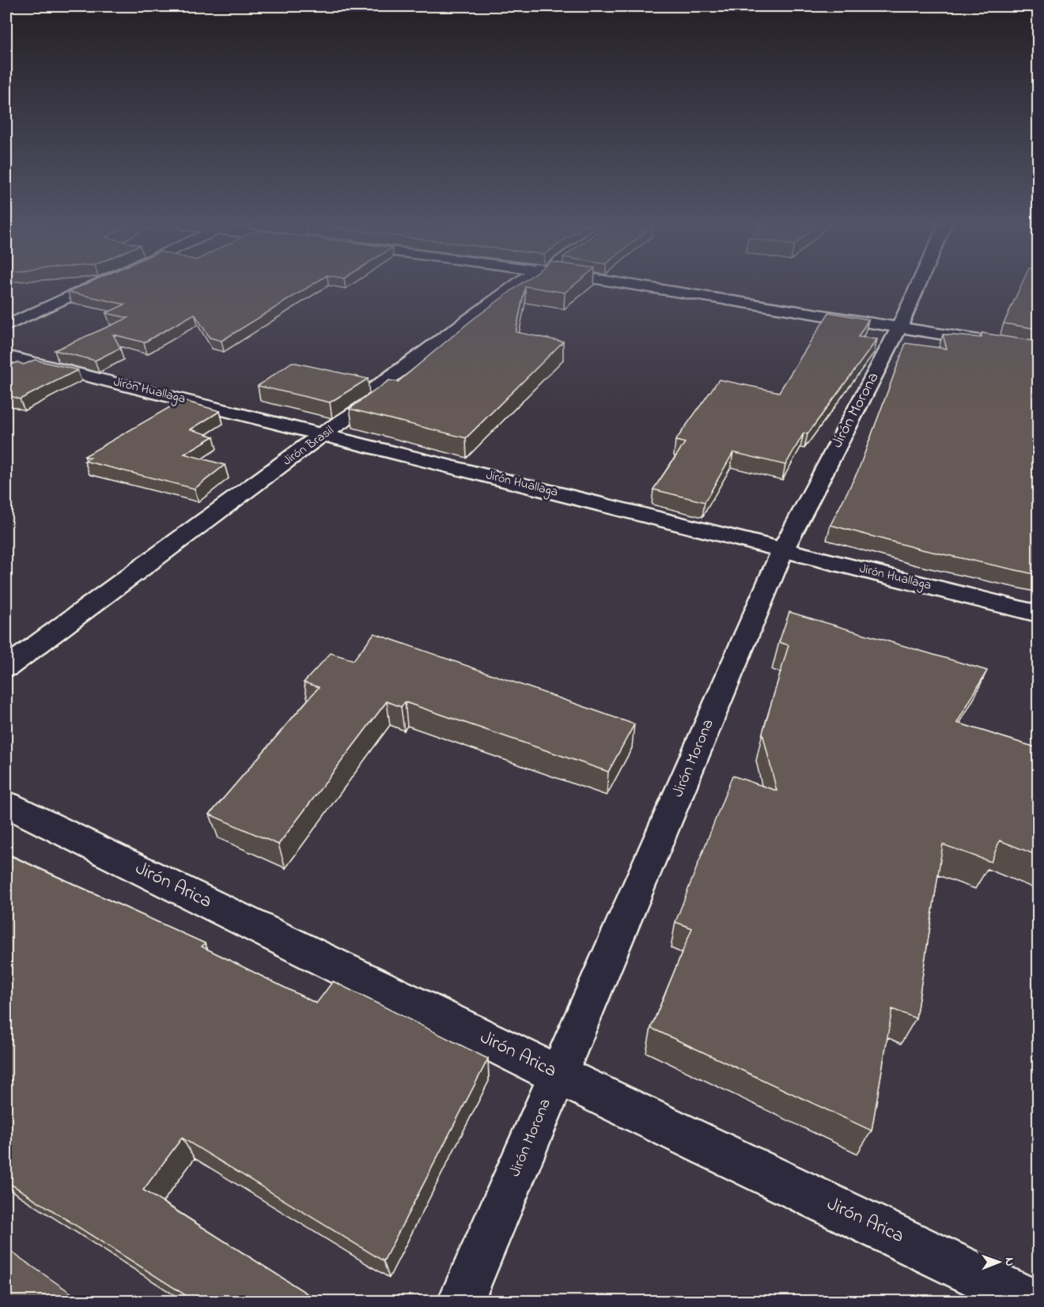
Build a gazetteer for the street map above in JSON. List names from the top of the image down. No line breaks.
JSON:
{"streets":{"street":["Jirón Huallaga","Jirón Morona","Jirón Brasil","Jirón Arica"]},"crossings":[["Jirón Huallaga","Jirón Morona"],["Jirón Huallaga","Jirón Brasil"],["Jirón Morona","Jirón Arica"]],"north":"right"}
